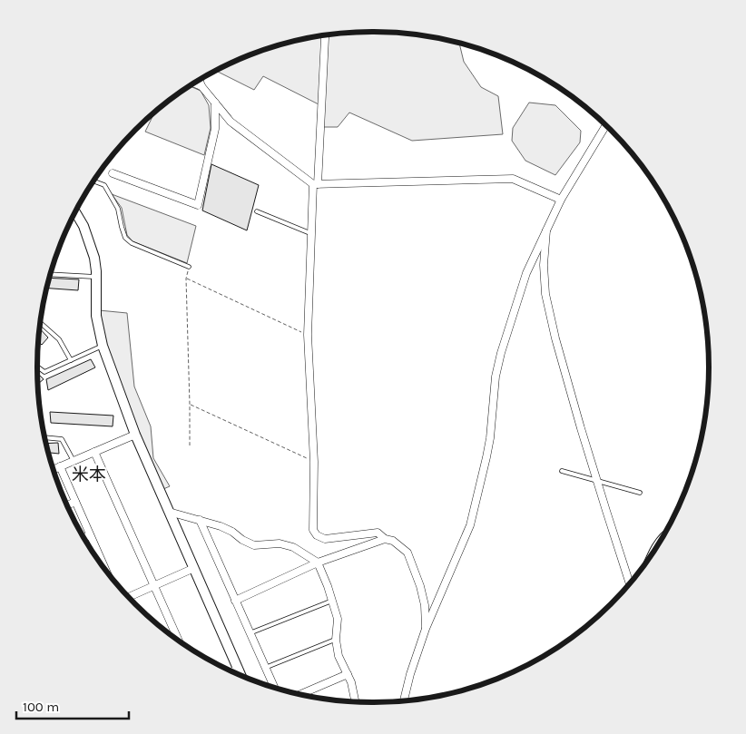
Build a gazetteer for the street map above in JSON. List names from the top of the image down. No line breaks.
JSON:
{"districts":["米本"],"scale_bar":"100 m"}
